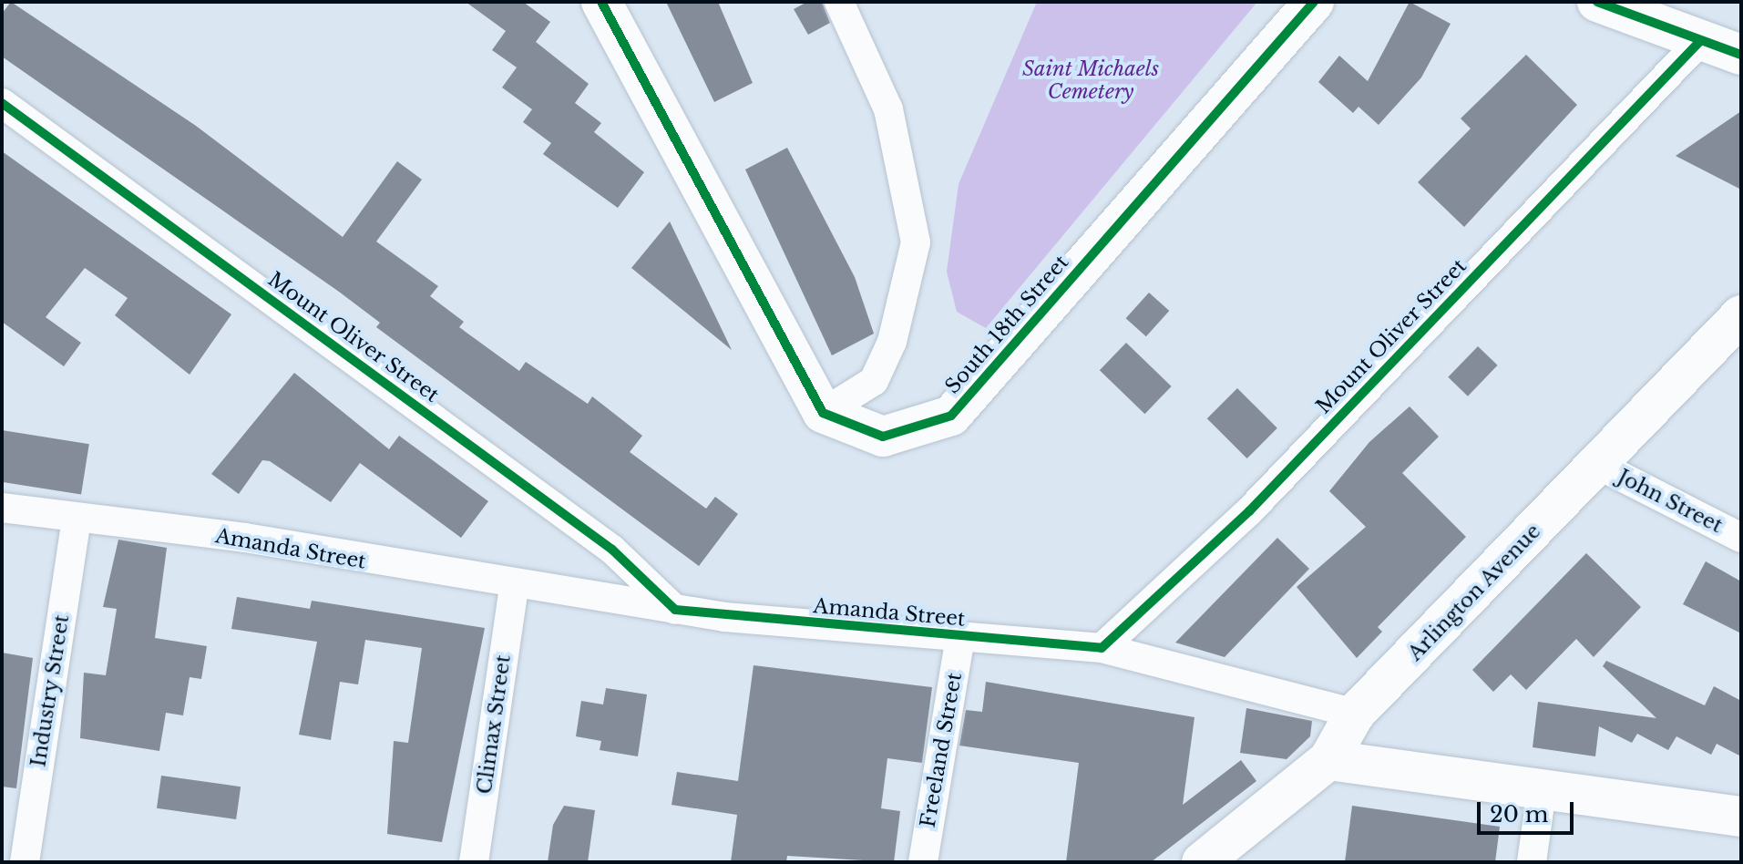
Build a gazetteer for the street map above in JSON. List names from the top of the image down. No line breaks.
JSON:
{"streets":{"main road":["South 18th Street","Arlington Avenue"],"street":["Mount Oliver Street","John Street","Amanda Street","Industry Street","Climax Street","Freeland Street"]},"crossings":[["Mount Oliver Street","Amanda Street"],["John Street","Arlington Avenue"],["Amanda Street","Arlington Avenue"],["Amanda Street","Industry Street"],["Amanda Street","Climax Street"],["Amanda Street","Freeland Street"]],"parks":["Saint Michaels Cemetery"],"scale_bar":"20 m"}
